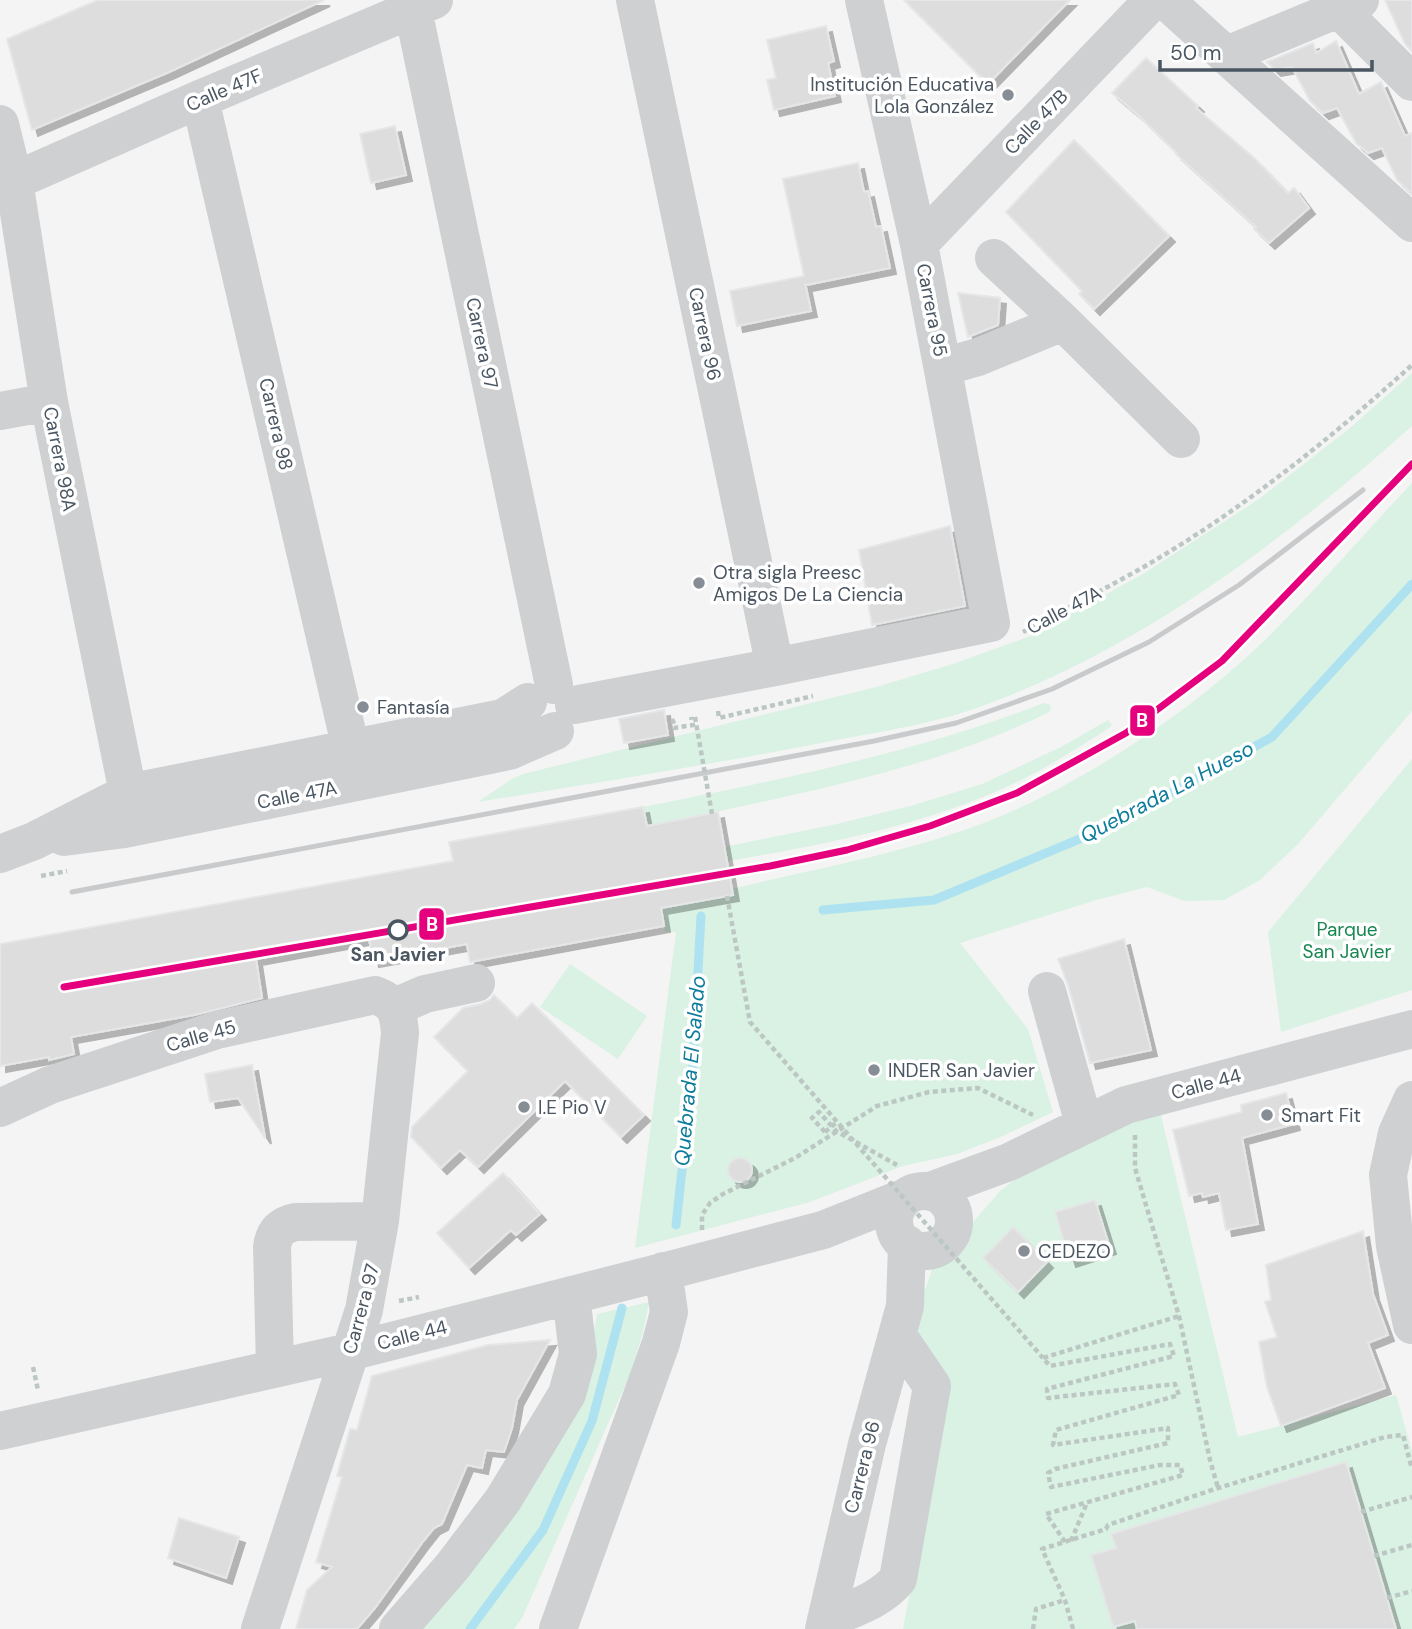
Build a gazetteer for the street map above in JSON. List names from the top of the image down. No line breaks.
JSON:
{"streets":{"street":["Calle 47F","Calle 47B","Carrera 95","Carrera 96","Carrera 97","Carrera 98","Carrera 98A","Calle 47A","Calle 45","Calle 44"]},"crossings":[["Calle 47F","Carrera 97"],["Calle 47F","Carrera 98"],["Calle 47F","Carrera 98A"],["Calle 47B","Carrera 95"],["Carrera 95","Calle 47A"],["Carrera 96","Calle 47A"],["Carrera 96","Calle 44"],["Carrera 97","Calle 47A"],["Carrera 97","Calle 45"],["Carrera 97","Calle 44"],["Carrera 98","Calle 47A"],["Carrera 98A","Calle 47A"]],"water":["Quebrada La Hueso","Quebrada El Salado"],"parks":["Parque San Javier"],"places":["Institución Educativa Lola González","Otra sigla Preesc Amigos De La Ciencia","Fantasía","San Javier","INDER San Javier","I.E Pio V","Smart Fit","CEDEZO"],"lines":["transit line B"],"scale_bar":"50 m"}
